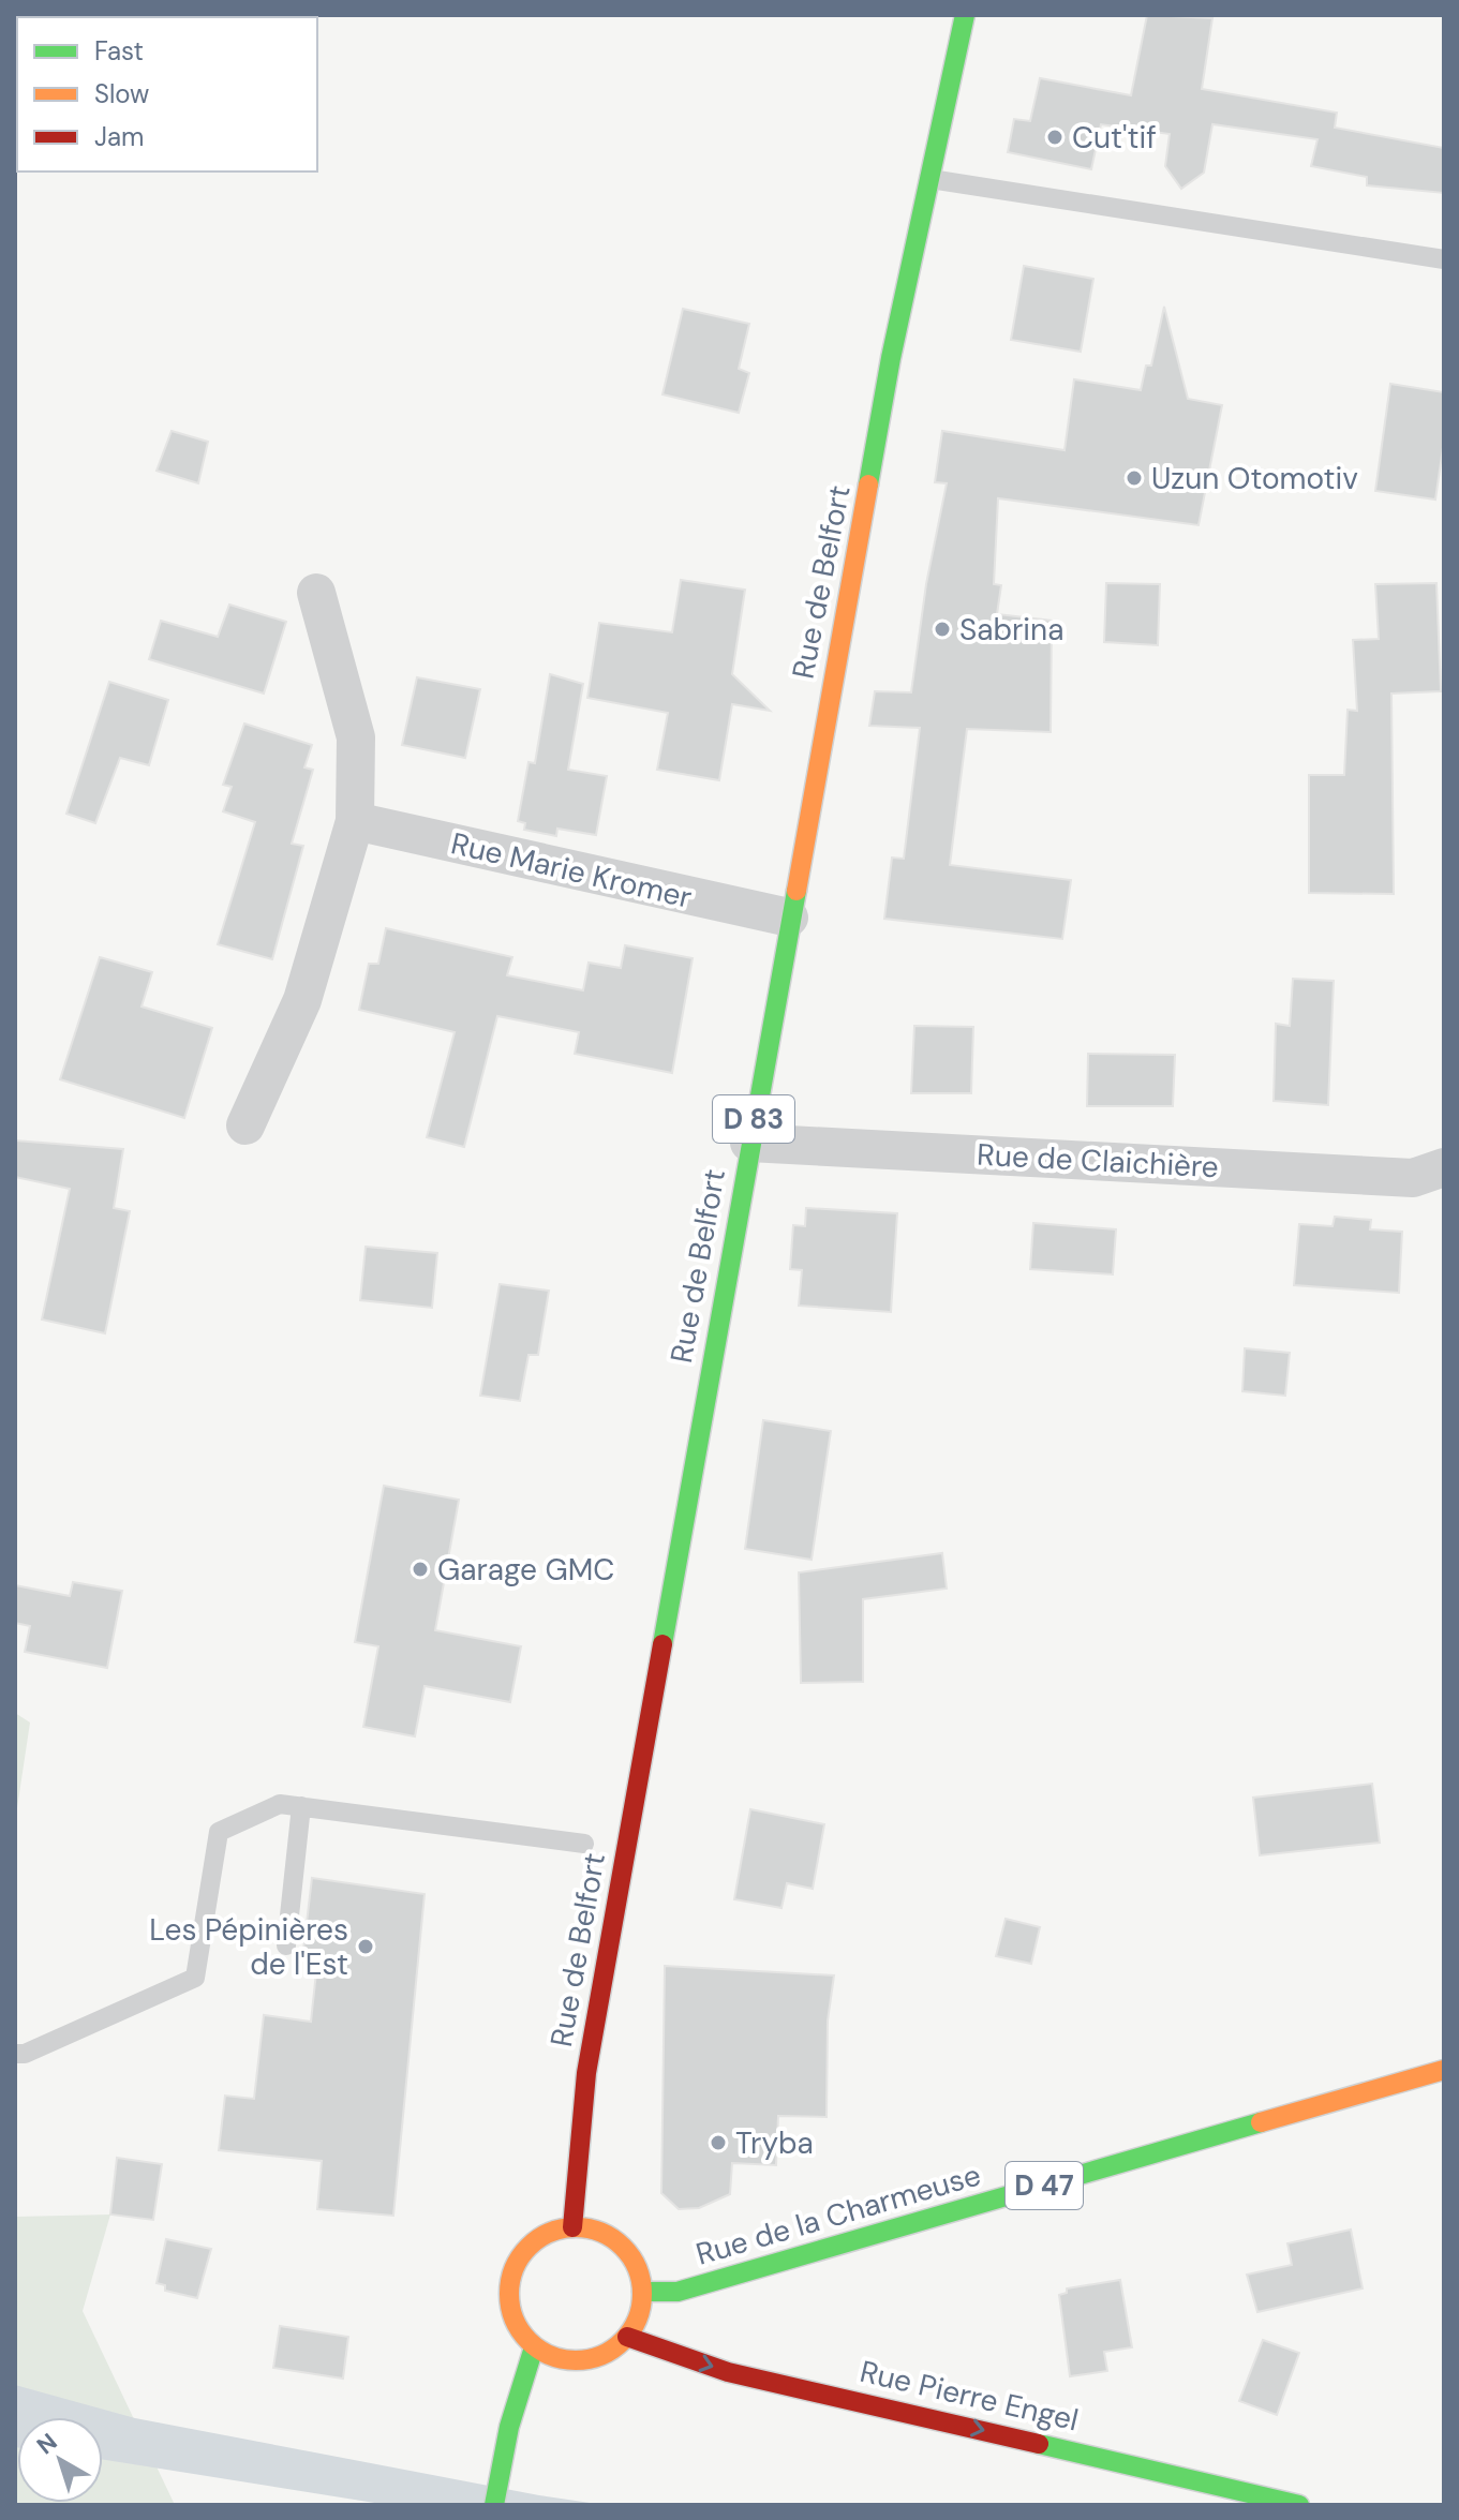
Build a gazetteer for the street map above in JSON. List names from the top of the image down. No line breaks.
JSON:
{"streets":{"main road":["Rue de Belfort","D 83","D 47","Rue de la Charmeuse","Rue Pierre Engel"],"street":["Rue Marie Kromer","Rue de Claichière"]},"crossings":[["Rue de Belfort","Rue Marie Kromer"],["Rue de Belfort","Rue de Claichière"],["Rue de Belfort","Rue de la Charmeuse"],["Rue de Belfort","Rue Pierre Engel"],["Rue de la Charmeuse","Rue Pierre Engel"]],"one_way":["Rue Pierre Engel"],"places":["Cut'tif","Uzun Otomotiv","Sabrina","Garage GMC","Les Pépinières de l'Est","Tryba"],"legend":["Fast","Slow","Jam"],"north":"top left"}
